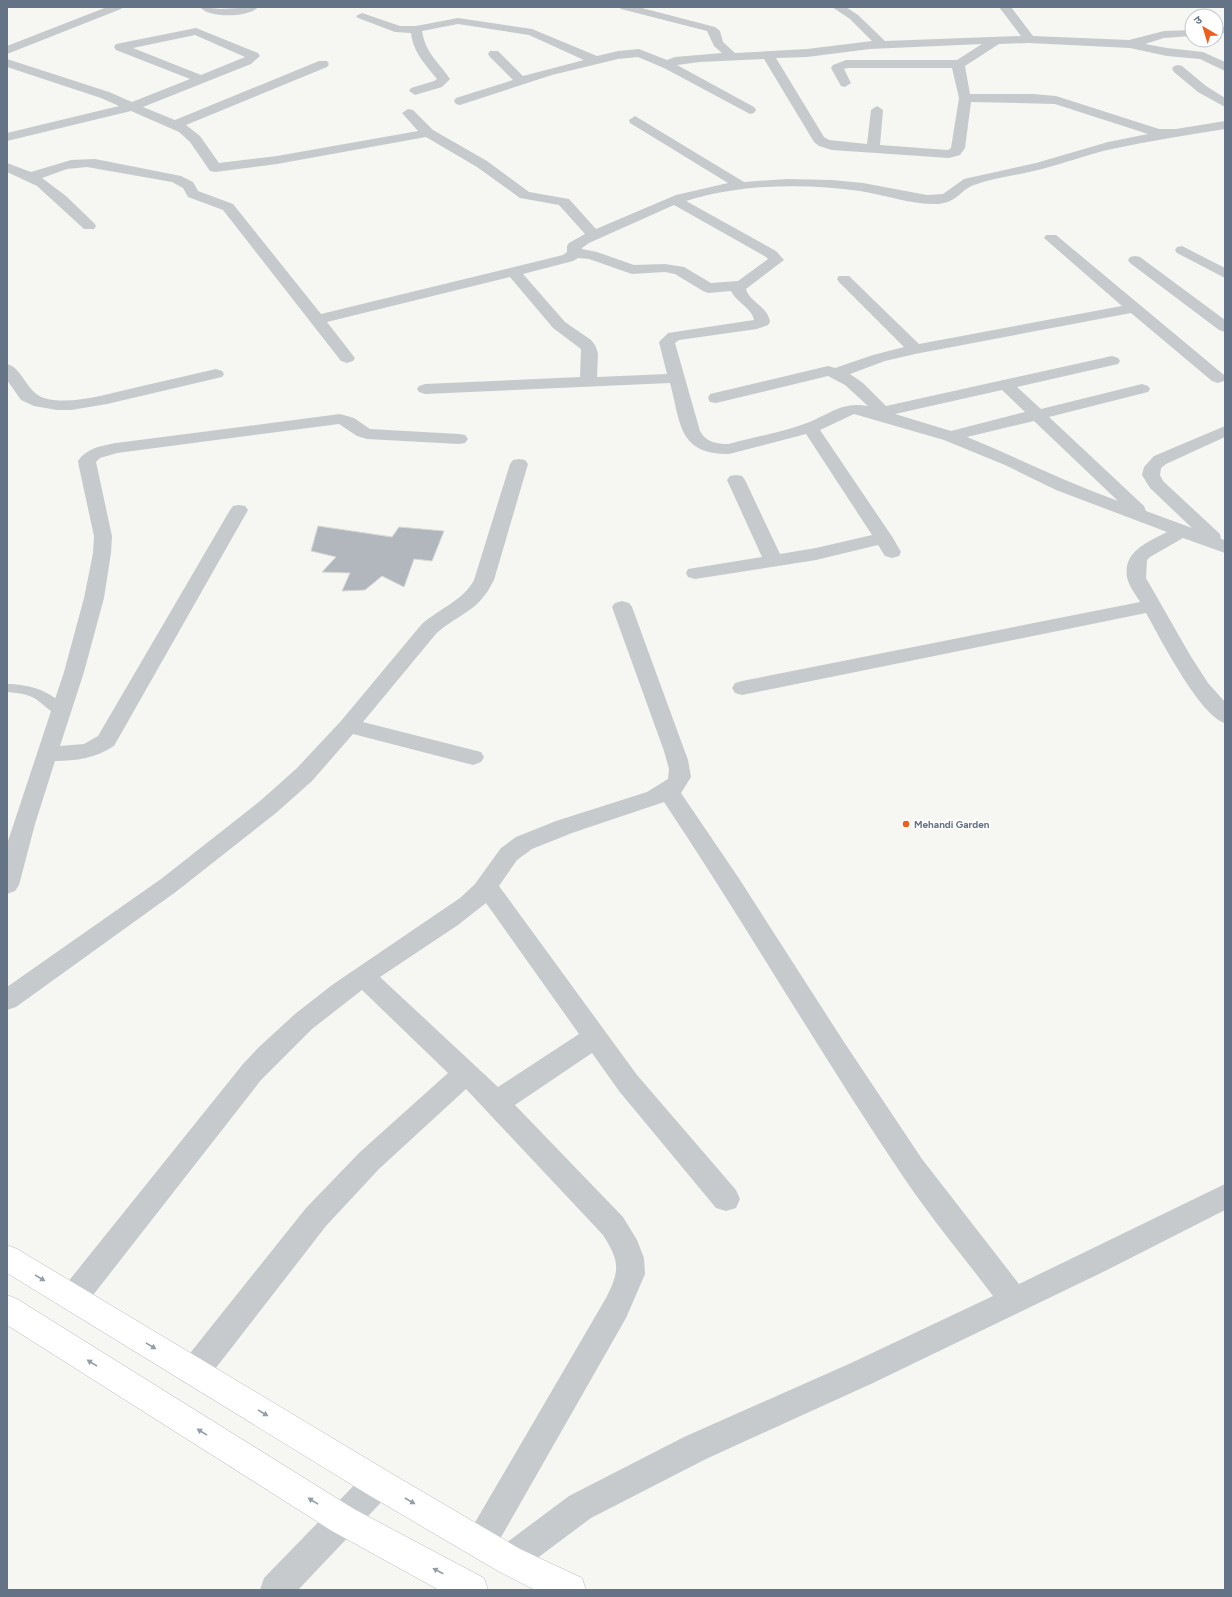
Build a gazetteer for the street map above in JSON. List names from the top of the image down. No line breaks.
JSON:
{"places":["Mehandi Garden"],"north":"top left"}
